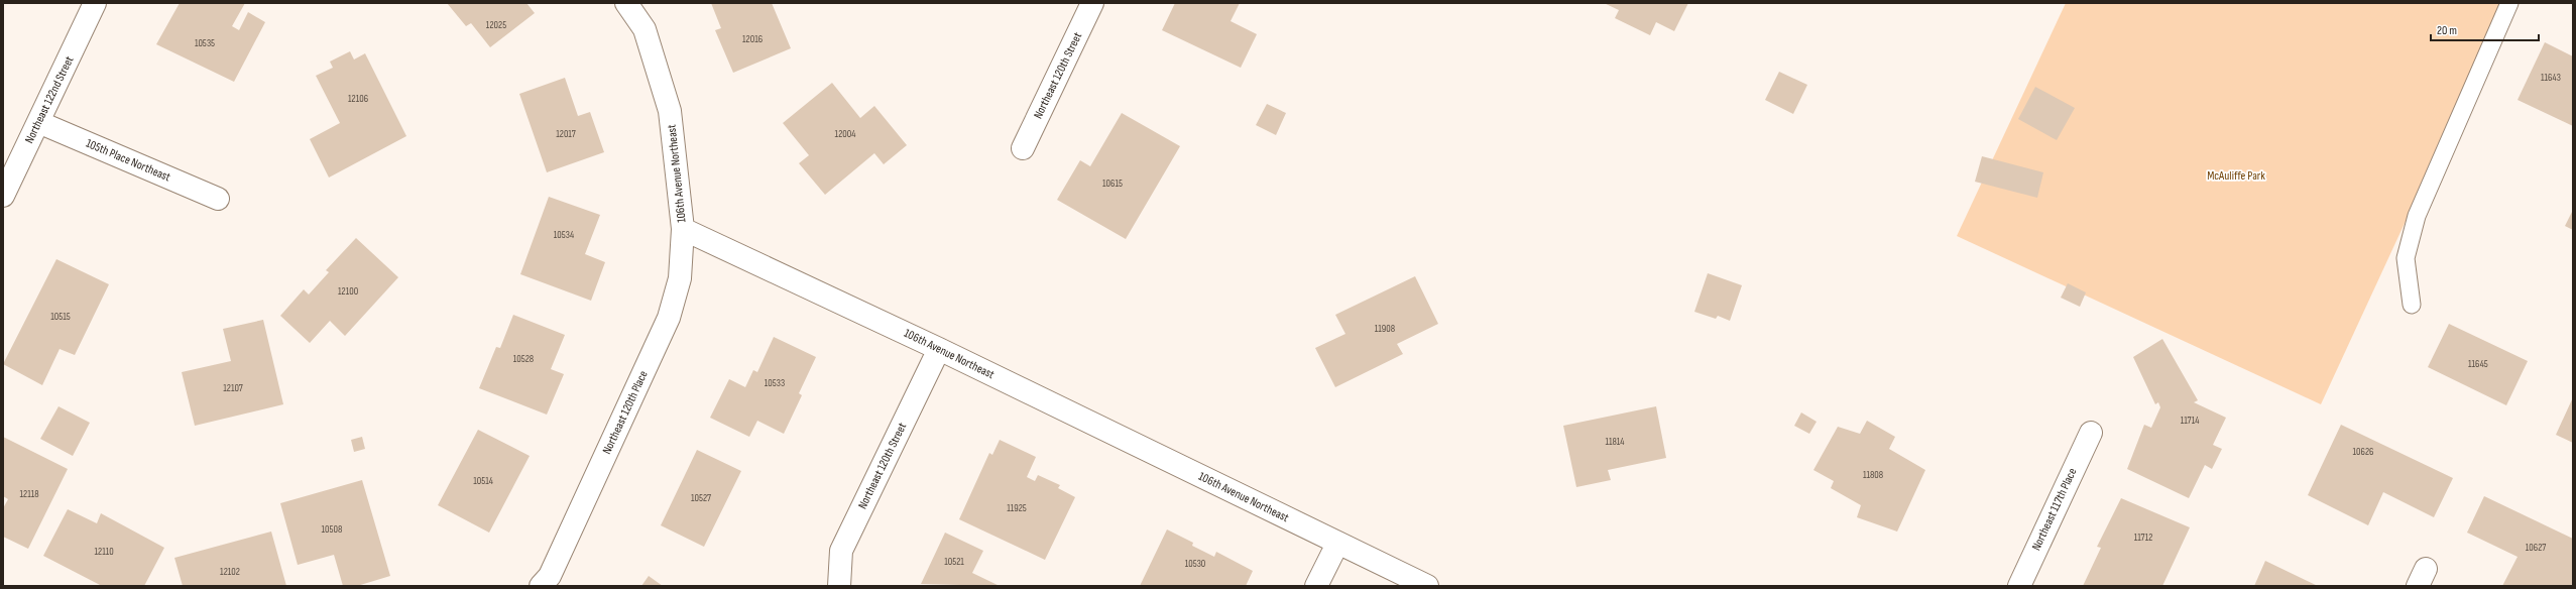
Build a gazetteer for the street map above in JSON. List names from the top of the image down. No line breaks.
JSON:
{"streets":{"street":["Northeast 120th Street","Northeast 122nd Street","105th Place Northeast","106th Avenue Northeast","Northeast 120th Place","Northeast 117th Place"]},"crossings":[["Northeast 120th Street","106th Avenue Northeast"],["Northeast 122nd Street","105th Place Northeast"],["106th Avenue Northeast","Northeast 120th Place"]],"parks":["McAuliffe Park"],"house_numbers":["12025","12016","10535","11643","12106","12017","12004","10615","10534","12100","10515","11908","10528","11645","10533","12107","11714","11814","10626","11808","10514","12118","10527","11925","10508","11712","10627","12110","10521","10530","12102"],"scale_bar":"20 m"}
